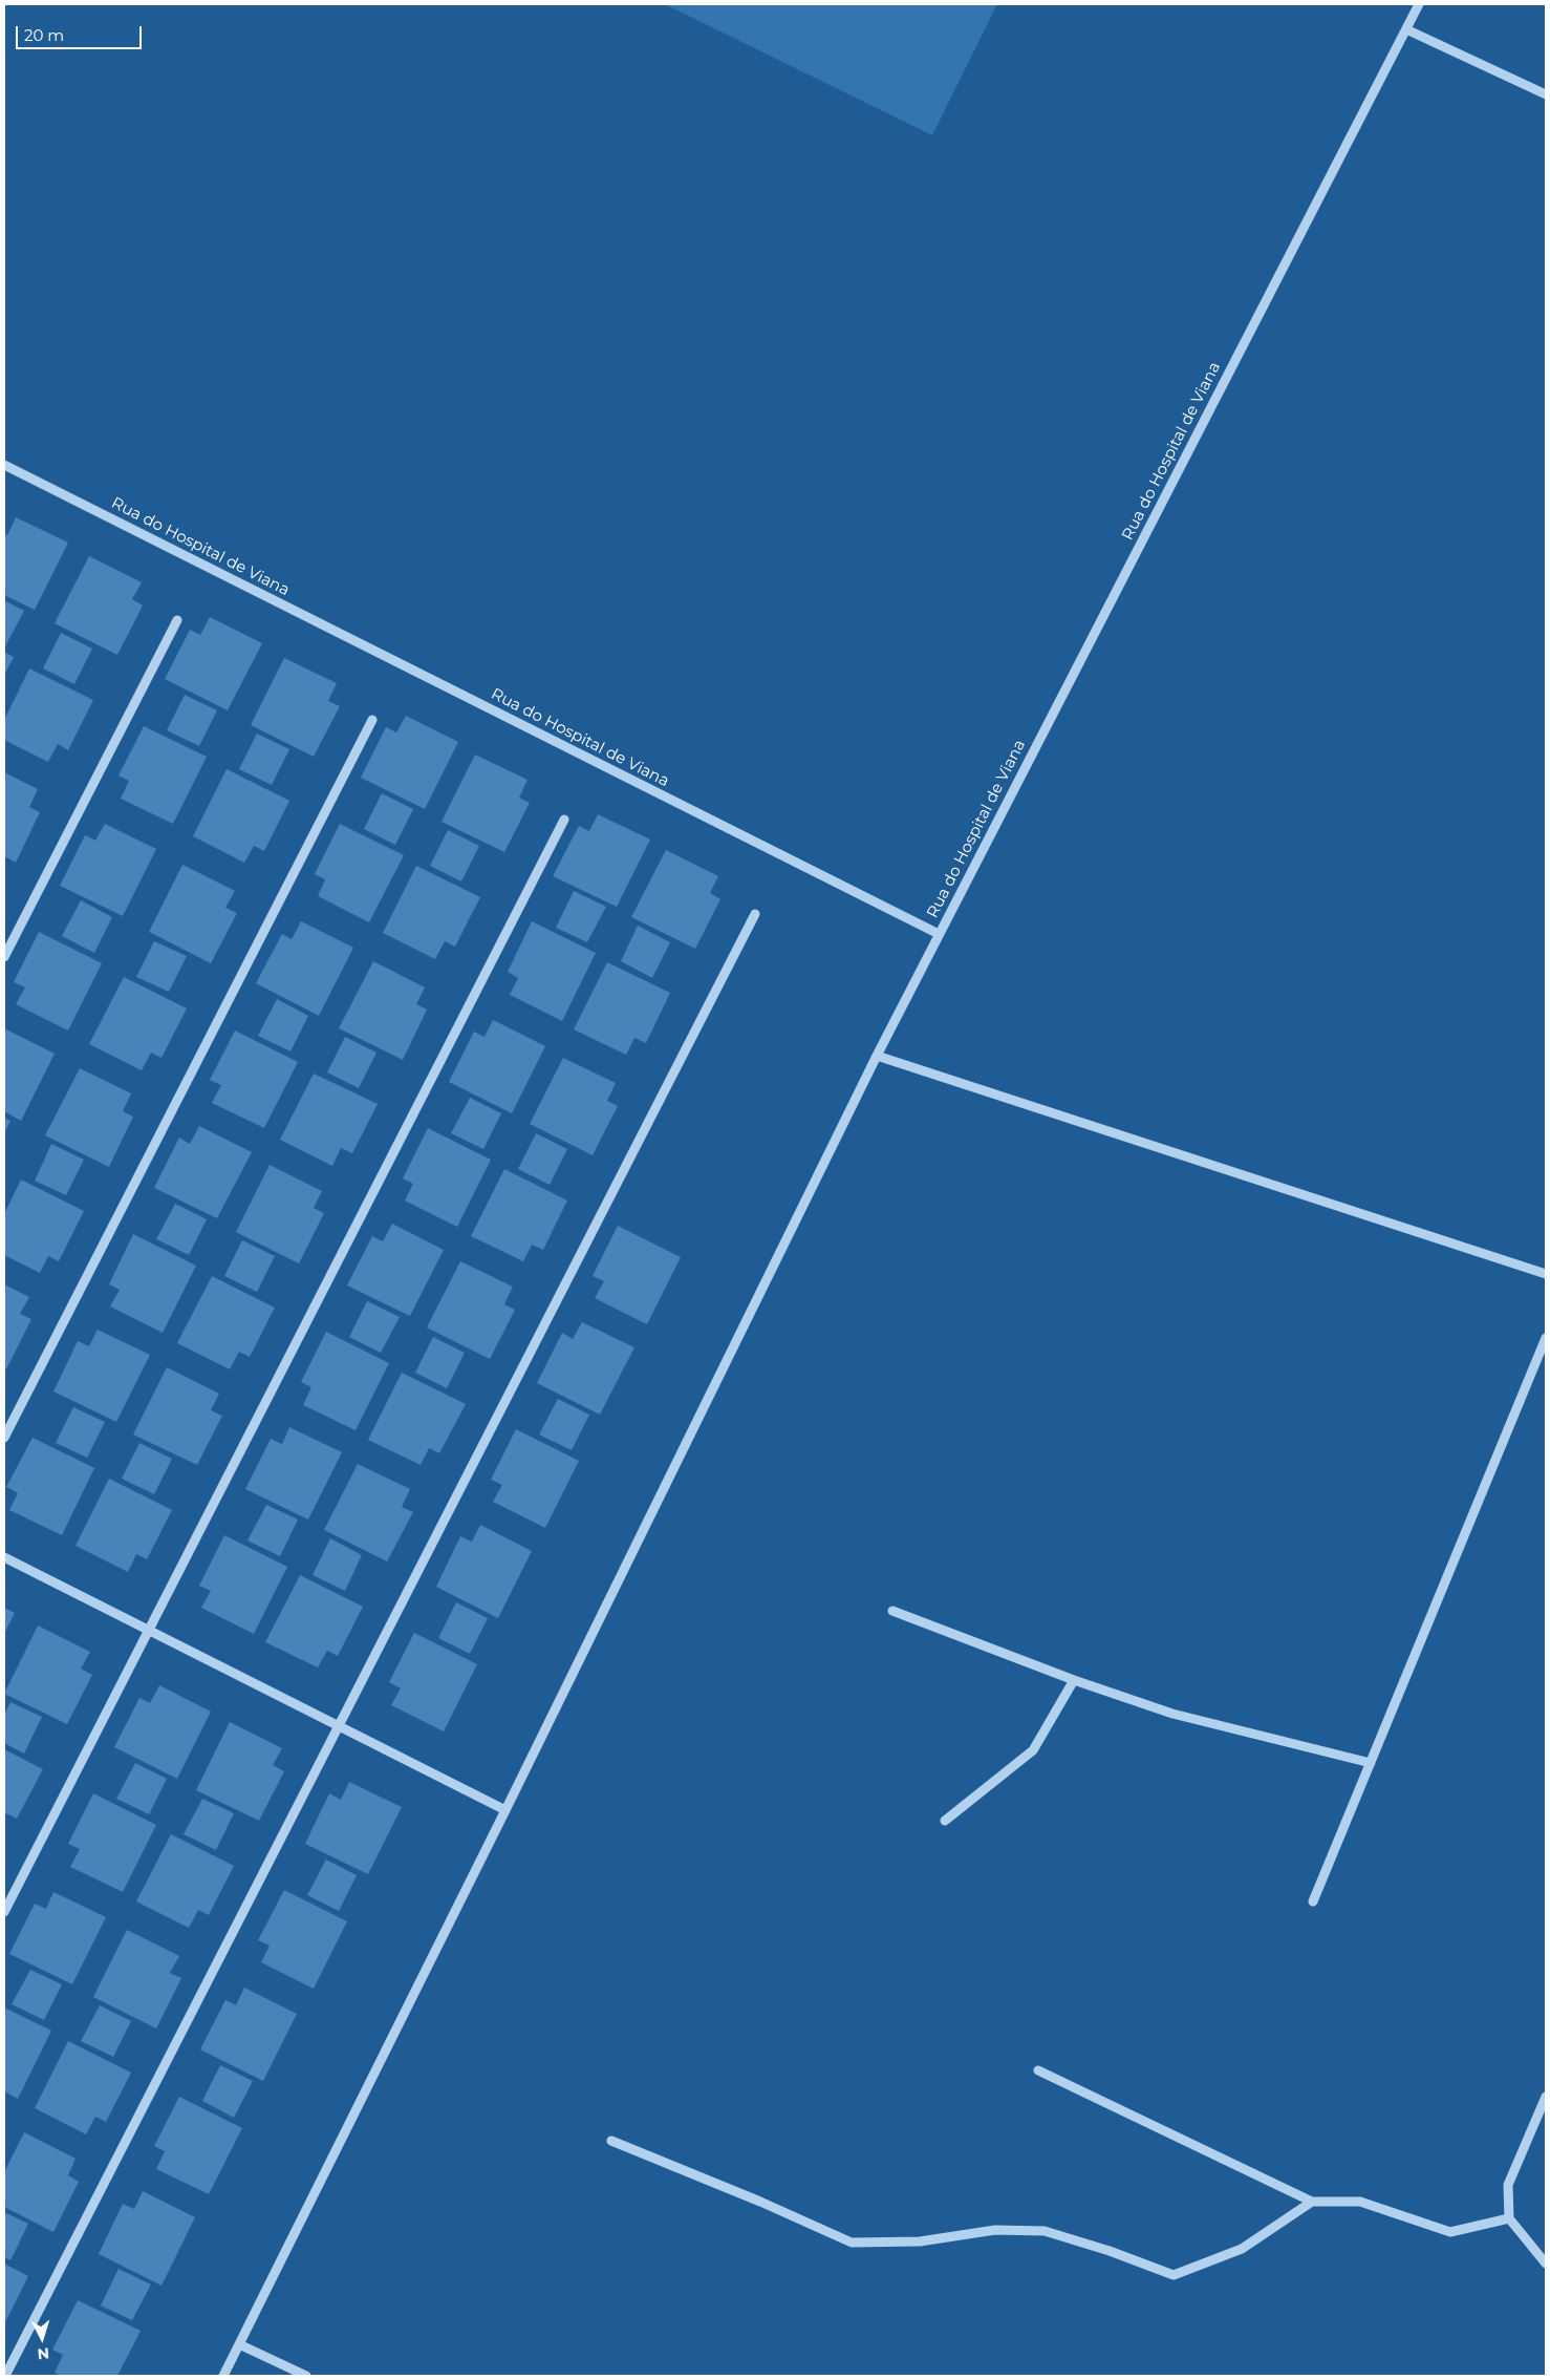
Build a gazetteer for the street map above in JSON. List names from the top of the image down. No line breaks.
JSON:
{"streets":{"street":["Rua do Hospital de Viana"]},"scale_bar":"20 m","north":"bottom"}
